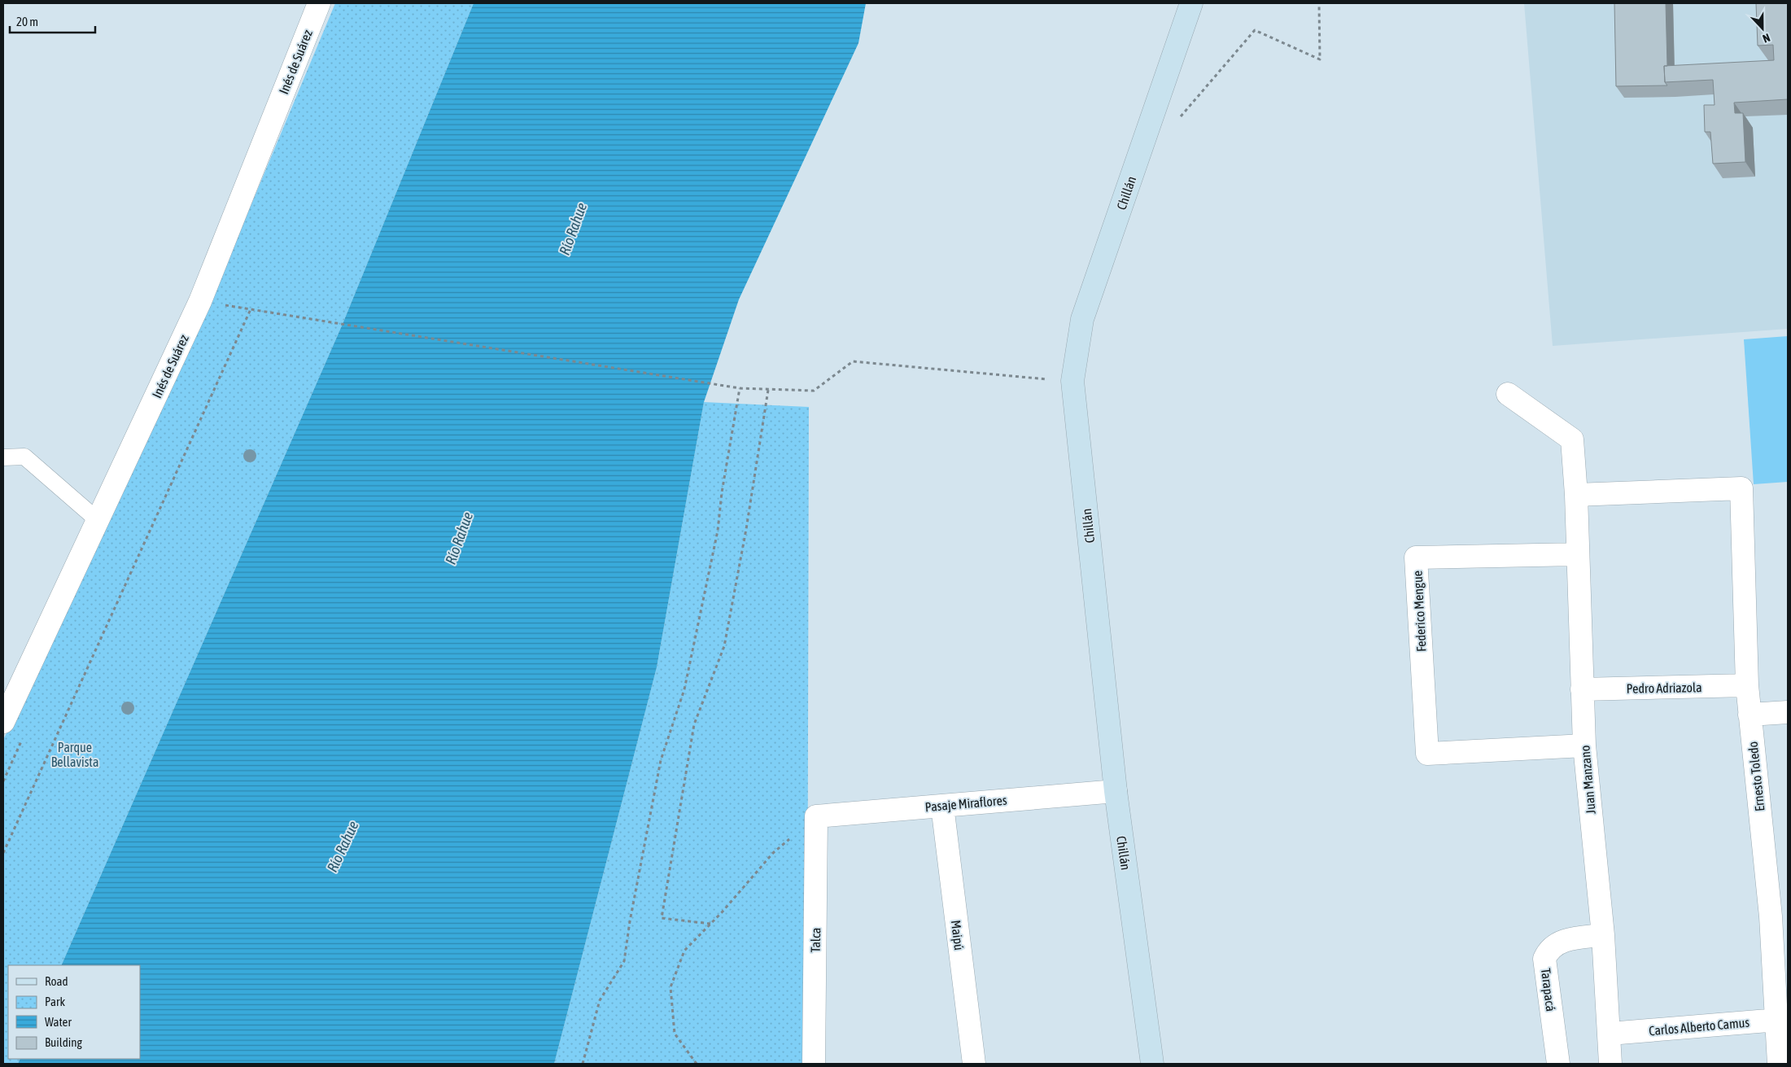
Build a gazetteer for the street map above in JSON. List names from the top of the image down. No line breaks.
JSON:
{"streets":{"street":["Inés de Suárez","Chillán","Federico Mengue","Pedro Adriazola","Ernesto Toledo","Juan Manzano","Pasaje Miraflores","Maipú","Talca","Tarapacá","Carlos Alberto Camus"]},"crossings":[["Chillán","Pasaje Miraflores"],["Federico Mengue","Juan Manzano"],["Pedro Adriazola","Ernesto Toledo"],["Pedro Adriazola","Juan Manzano"],["Ernesto Toledo","Juan Manzano"],["Ernesto Toledo","Carlos Alberto Camus"],["Juan Manzano","Tarapacá"],["Juan Manzano","Carlos Alberto Camus"],["Pasaje Miraflores","Maipú"],["Pasaje Miraflores","Talca"]],"water":["Río Rahue"],"parks":["Parque Bellavista"],"legend":["Road","Park","Water","Building"],"scale_bar":"20 m","north":"bottom"}
